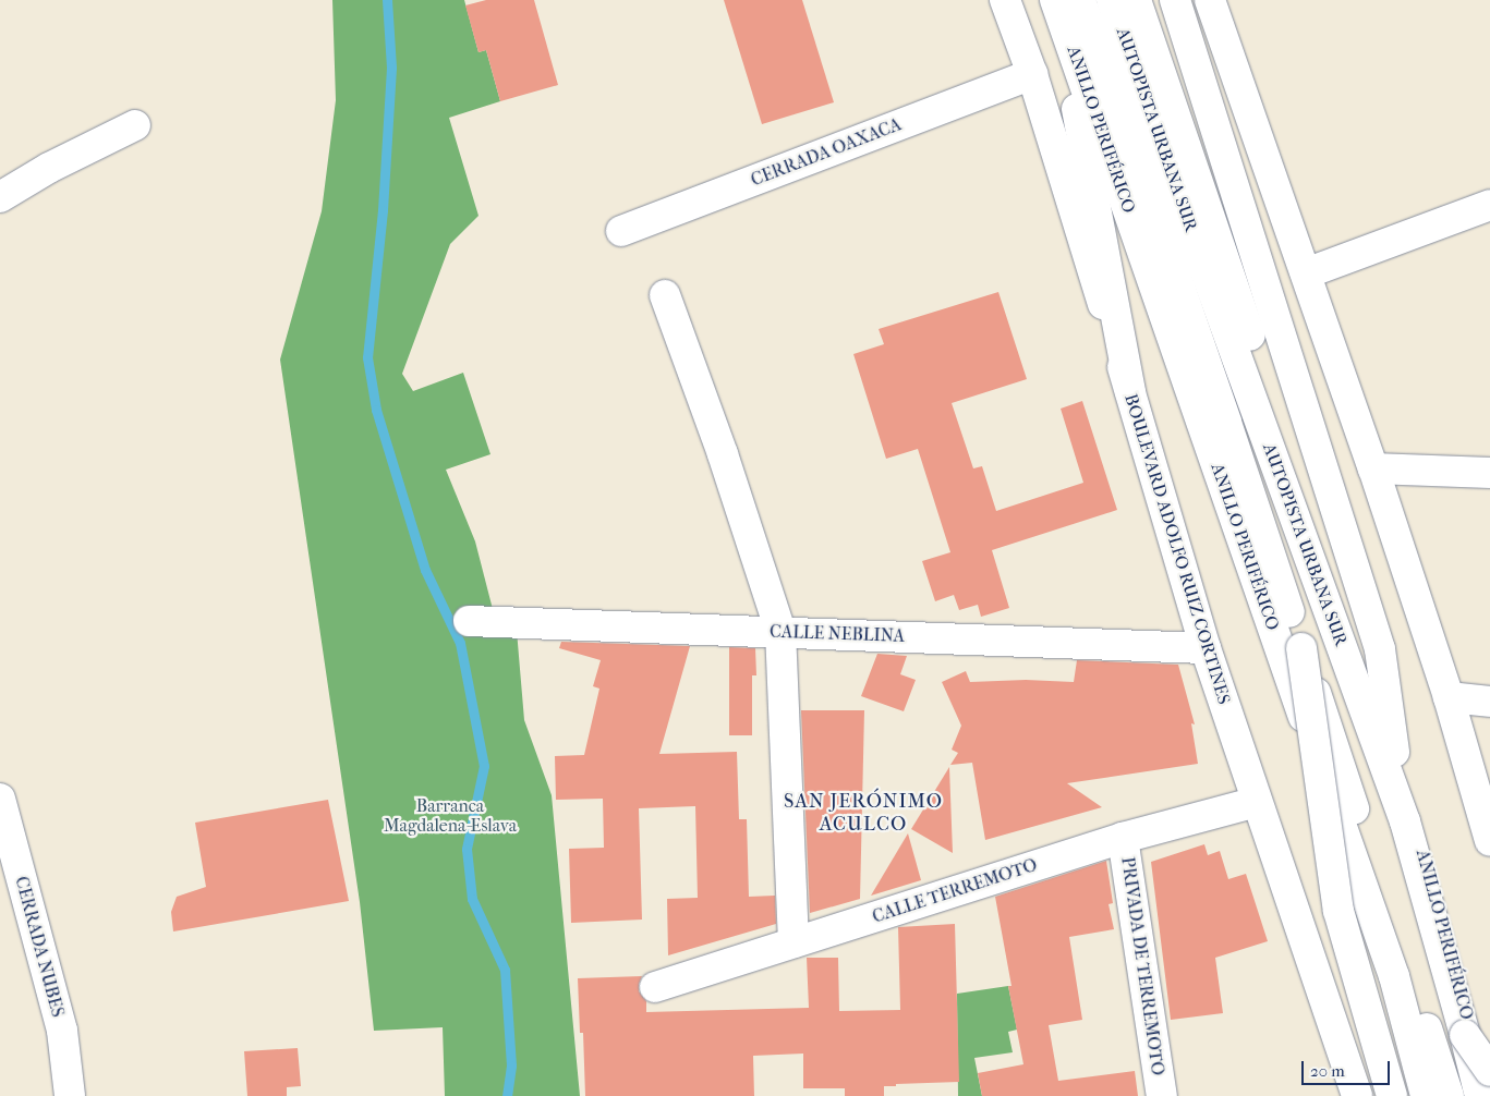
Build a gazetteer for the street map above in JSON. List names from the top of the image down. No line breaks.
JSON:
{"streets":{"main road":["ANILLO PERIFÉRICO","AUTOPISTA URBANA SUR","CERRADA OAXACA","BOULEVARD ADOLFO RUIZ CORTINES","CALLE NEBLINA","CALLE TERREMOTO","CERRADA NUBES","PRIVADA DE TERREMOTO"]},"crossings":[["ANILLO PERIFÉRICO","AUTOPISTA URBANA SUR"],["CERRADA OAXACA","BOULEVARD ADOLFO RUIZ CORTINES"],["BOULEVARD ADOLFO RUIZ CORTINES","CALLE NEBLINA"],["BOULEVARD ADOLFO RUIZ CORTINES","CALLE TERREMOTO"],["CALLE TERREMOTO","PRIVADA DE TERREMOTO"]],"districts":["SAN JERÓNIMO ACULCO"],"parks":["Barranca Magdalena-Eslava"],"scale_bar":"20 m"}
